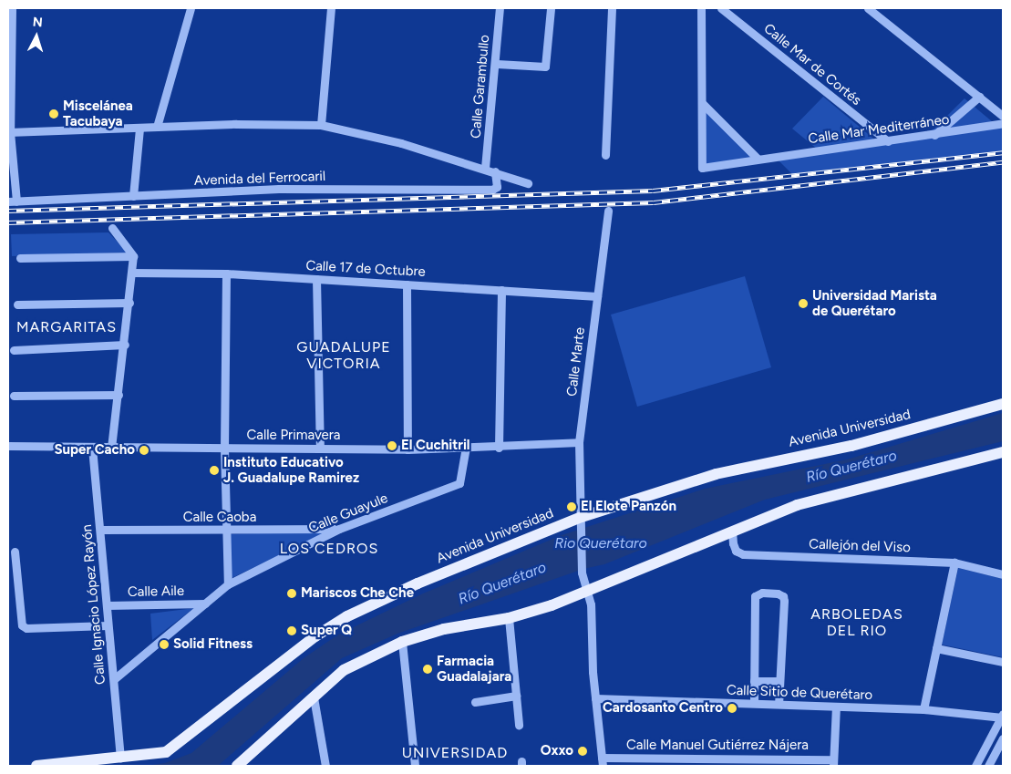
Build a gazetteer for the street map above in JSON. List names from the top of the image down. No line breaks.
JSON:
{"streets":{"main road":["Avenida Universidad"],"street":["Calle Mar de Cortés","Calle Garambullo","Calle Mar Mediterráneo","Avenida del Ferrocaril","Calle 17 de Octubre","Calle Marte","Calle Primavera","Calle Guayule","Calle Caoba","Callejón del Viso","Calle Aile","Calle Ignacio López Rayón","Calle Sitio de Querétaro","Calle Manuel Gutiérrez Nájera"]},"crossings":[["Calle Mar de Cortés","Calle Mar Mediterráneo"],["Calle 17 de Octubre","Calle Marte"],["Calle Marte","Avenida Universidad"],["Calle Marte","Calle Primavera"],["Calle Marte","Calle Manuel Gutiérrez Nájera"],["Avenida Universidad","Calle Ignacio López Rayón"],["Avenida Universidad","Calle Manuel Gutiérrez Nájera"],["Calle Primavera","Calle Guayule"],["Calle Primavera","Calle Ignacio López Rayón"],["Calle Guayule","Calle Caoba"],["Calle Guayule","Calle Aile"],["Calle Guayule","Calle Ignacio López Rayón"],["Calle Caoba","Calle Ignacio López Rayón"],["Calle Aile","Calle Ignacio López Rayón"],["Calle Sitio de Querétaro","Calle Manuel Gutiérrez Nájera"]],"districts":["MARGARITAS","GUADALUPE VICTORIA","LOS CEDROS","ARBOLEDAS DEL RIO","UNIVERSIDAD"],"water":["Río Querétaro","Rio Querétaro"],"places":["Miscelánea Tacubaya","Universidad Marista de Querétaro","El Cuchitril","Super Cacho","Instituto Educativo J. Guadalupe Ramirez","El Elote Panzón","Mariscos Che Che","Super Q","Solid Fitness","Farmacia Guadalajara","Cardosanto Centro","Oxxo"],"north":"top"}
